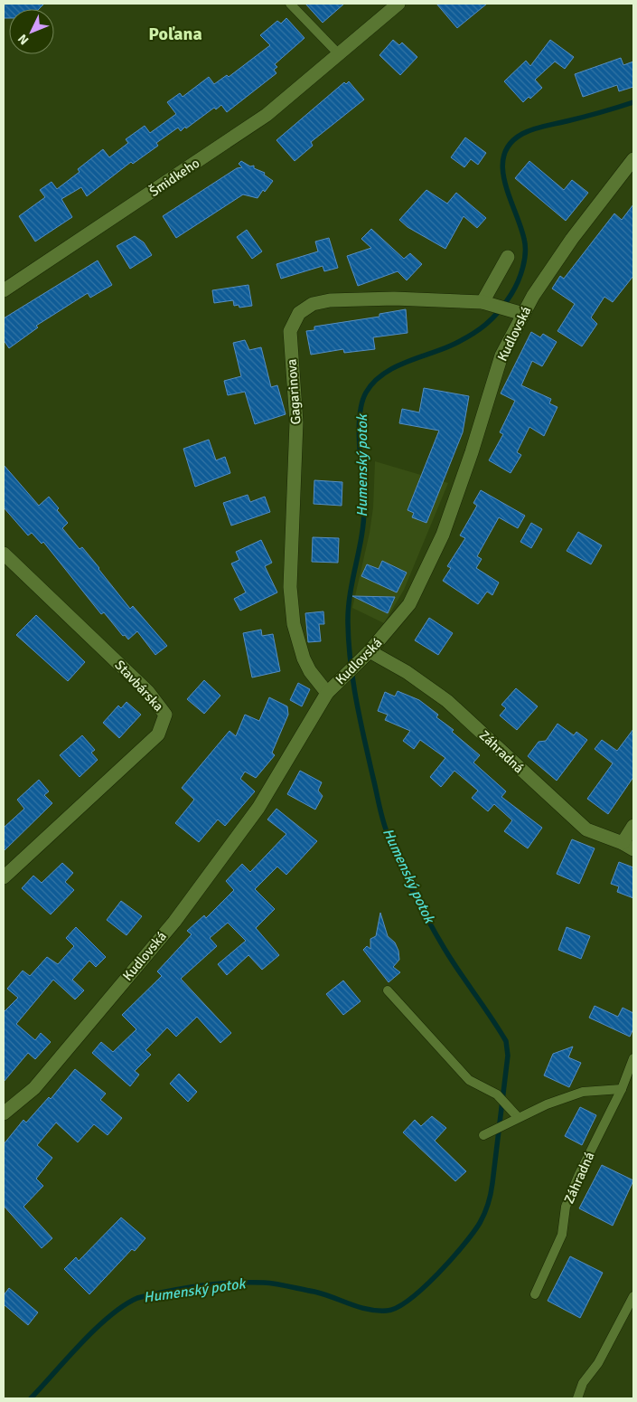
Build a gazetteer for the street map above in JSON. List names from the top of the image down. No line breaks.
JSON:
{"streets":{"street":["Šmidkeho","Kudlovská","Gagarinova","Stavbárska","Záhradná"]},"crossings":[["Kudlovská","Gagarinova"],["Kudlovská","Záhradná"]],"districts":["Poľana"],"water":["Humenský potok"],"north":"bottom left"}
